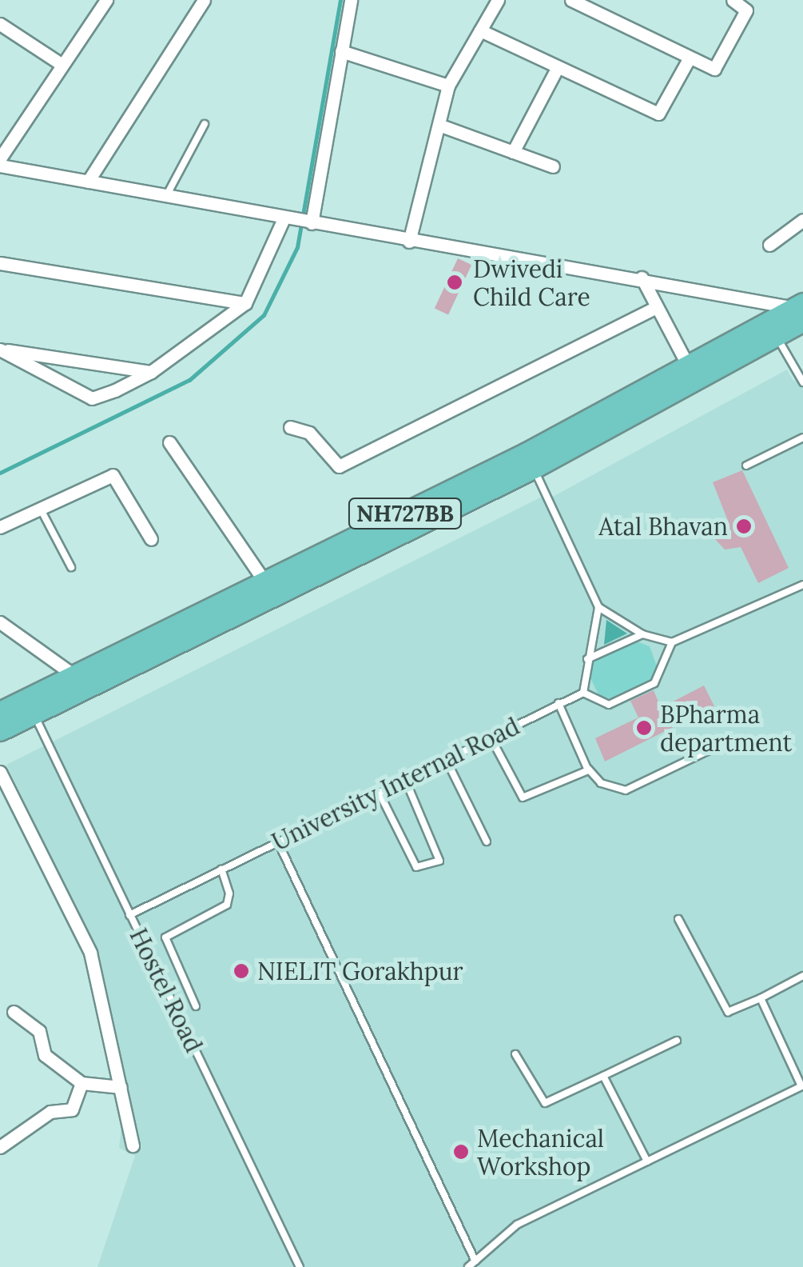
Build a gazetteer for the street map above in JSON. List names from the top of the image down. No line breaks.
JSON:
{"streets":{"highway":["NH727BB"],"lane":["University Internal Road","Hostel Road"]},"crossings":[["NH727BB","Hostel Road"],["University Internal Road","Hostel Road"]],"places":["Dwivedi Child Care","Atal Bhavan","BPharma department","NIELIT Gorakhpur","Mechanical Workshop"]}
